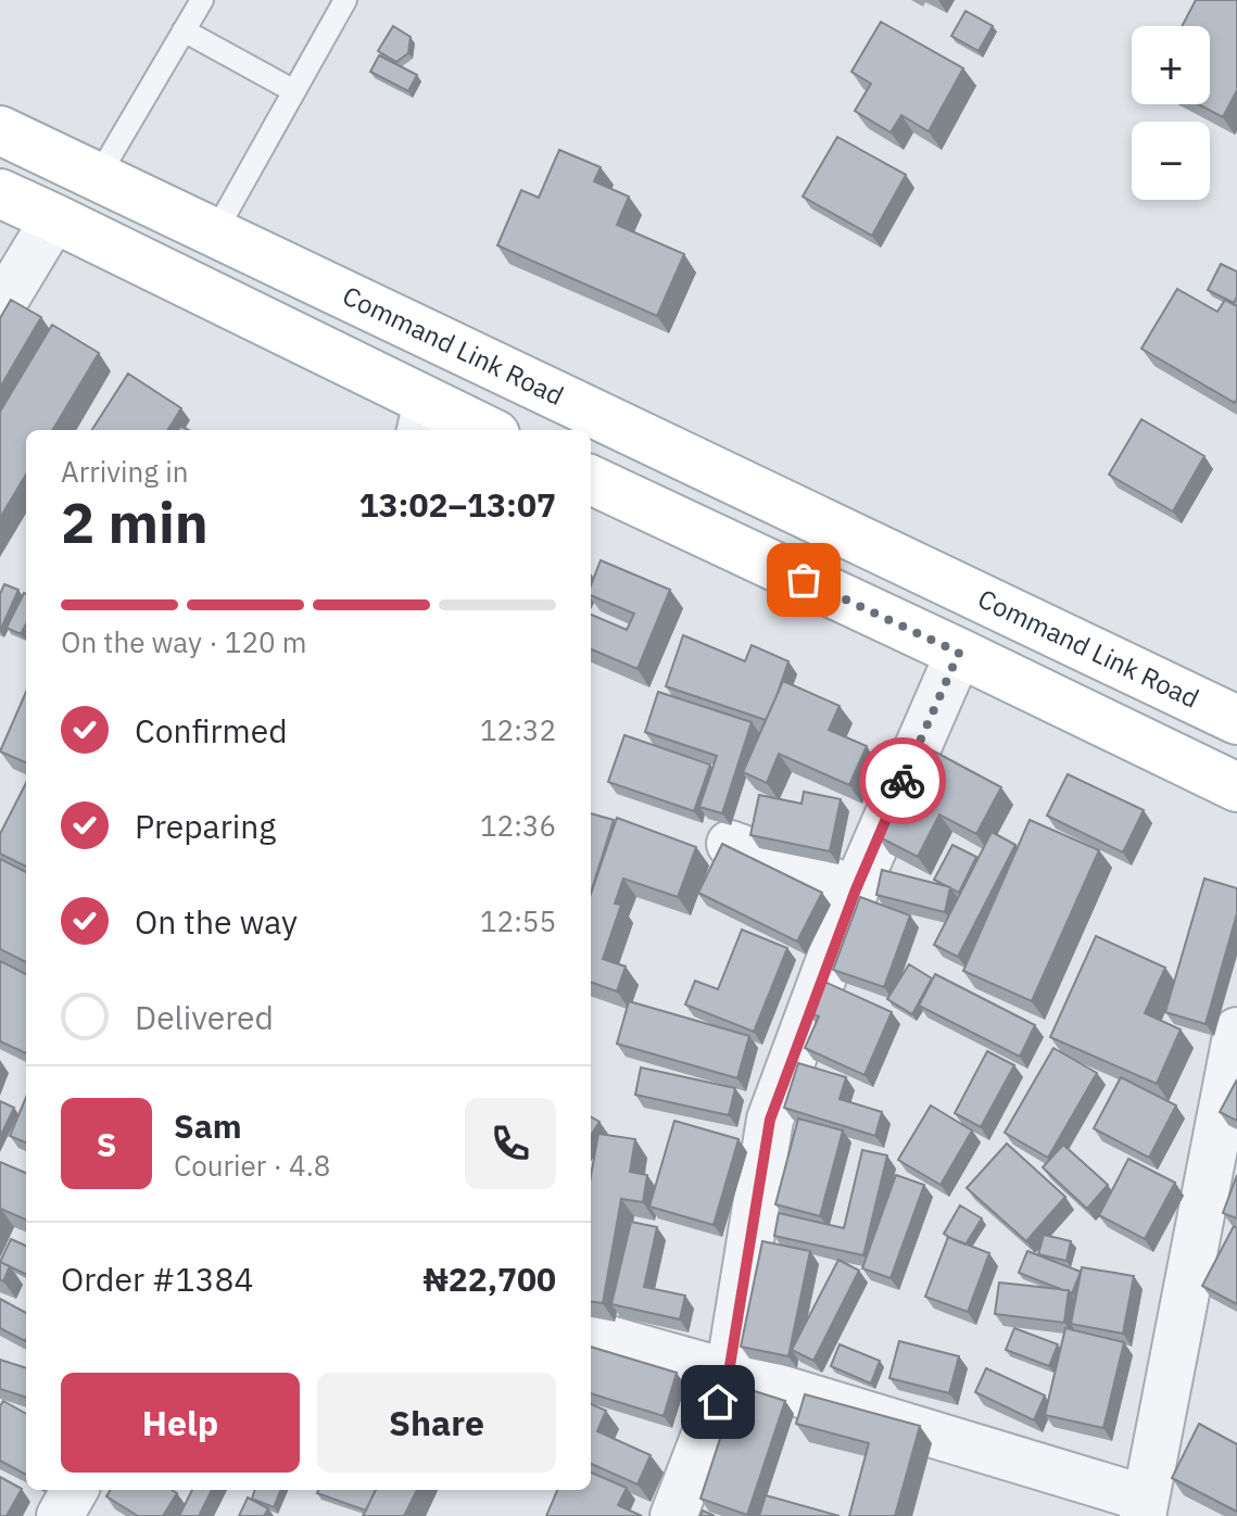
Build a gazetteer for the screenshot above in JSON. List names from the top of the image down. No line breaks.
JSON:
{"streets":{"main road":["Command Link Road"]},"page":{"map_buttons":["+","−"],"heading":["2 min","Arriving in","13:02–13:07"],"panel":["Sam","Courier · 4.8","Order #1384","₦22,700"],"bar":"On the way · 120 m","list":[["Confirmed","12:32"],["Preparing","12:36"],["On the way","12:55"],"Delivered"],"round":"S","buttons":["Help","Share"]}}
